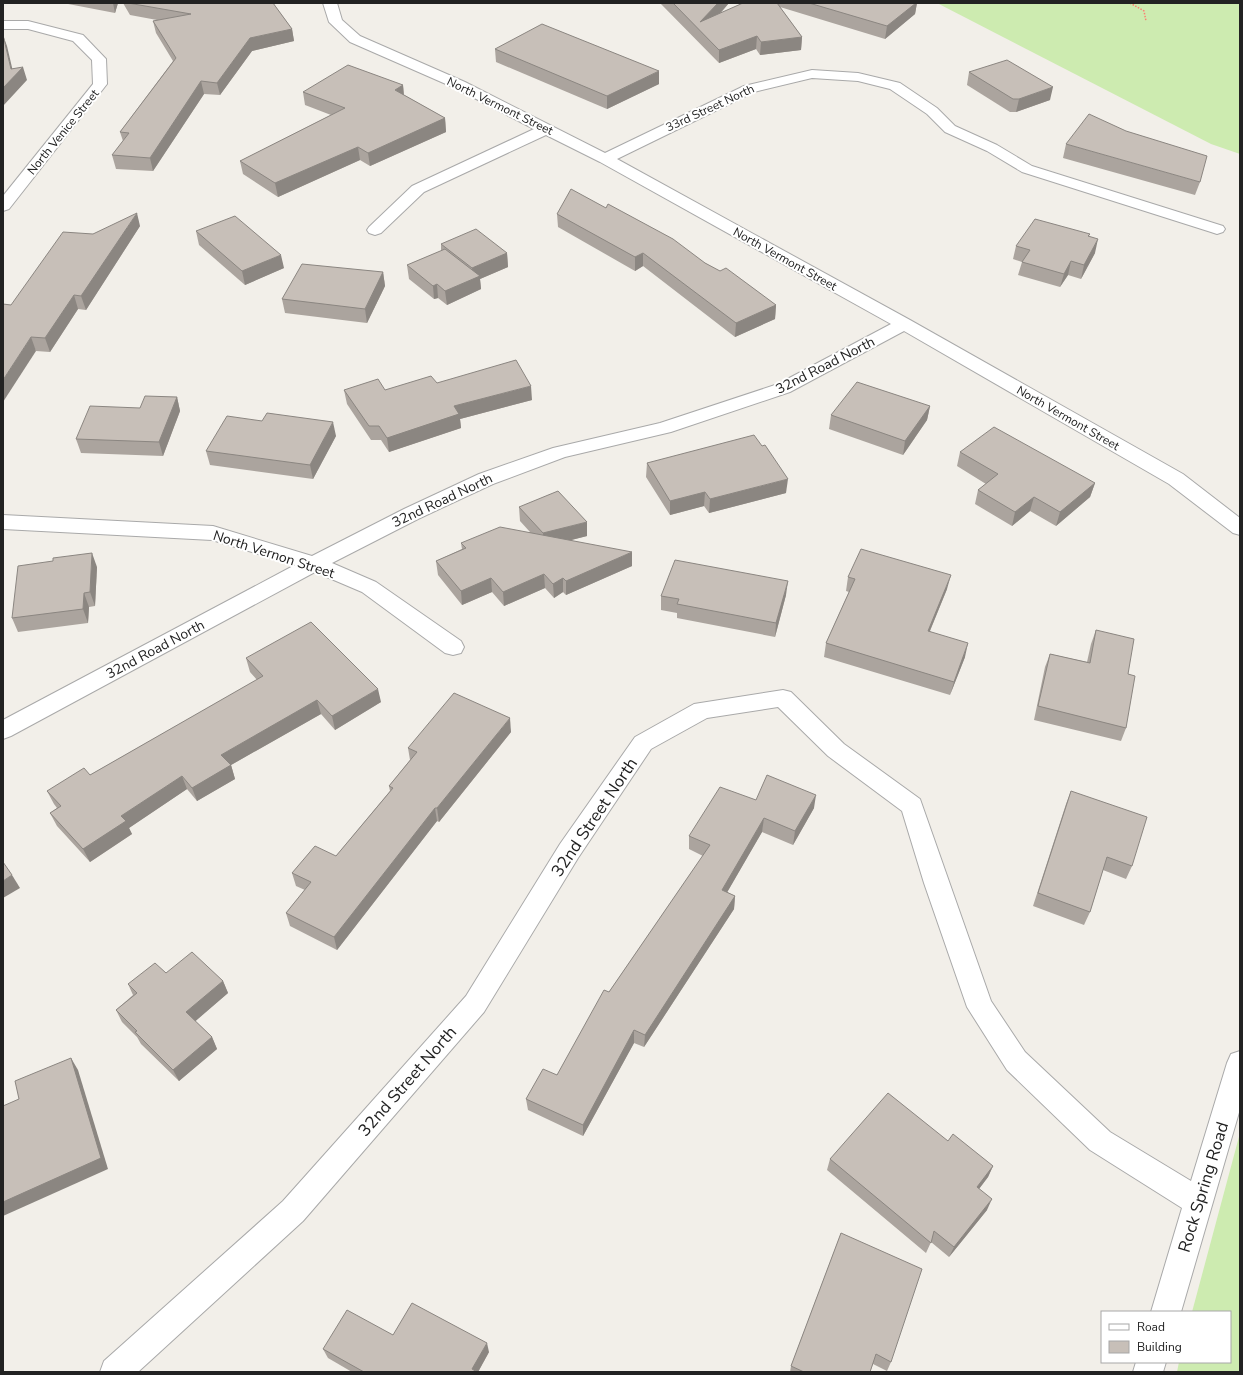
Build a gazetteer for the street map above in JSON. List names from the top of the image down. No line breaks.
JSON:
{"streets":{"street":["North Vermont Street","33rd Street North","North Venice Street","32nd Road North","North Vernon Street","32nd Street North","Rock Spring Road"]},"crossings":[["North Vermont Street","33rd Street North"],["North Vermont Street","32nd Road North"],["32nd Road North","North Vernon Street"],["32nd Street North","Rock Spring Road"]],"legend":["Road","Building"]}
